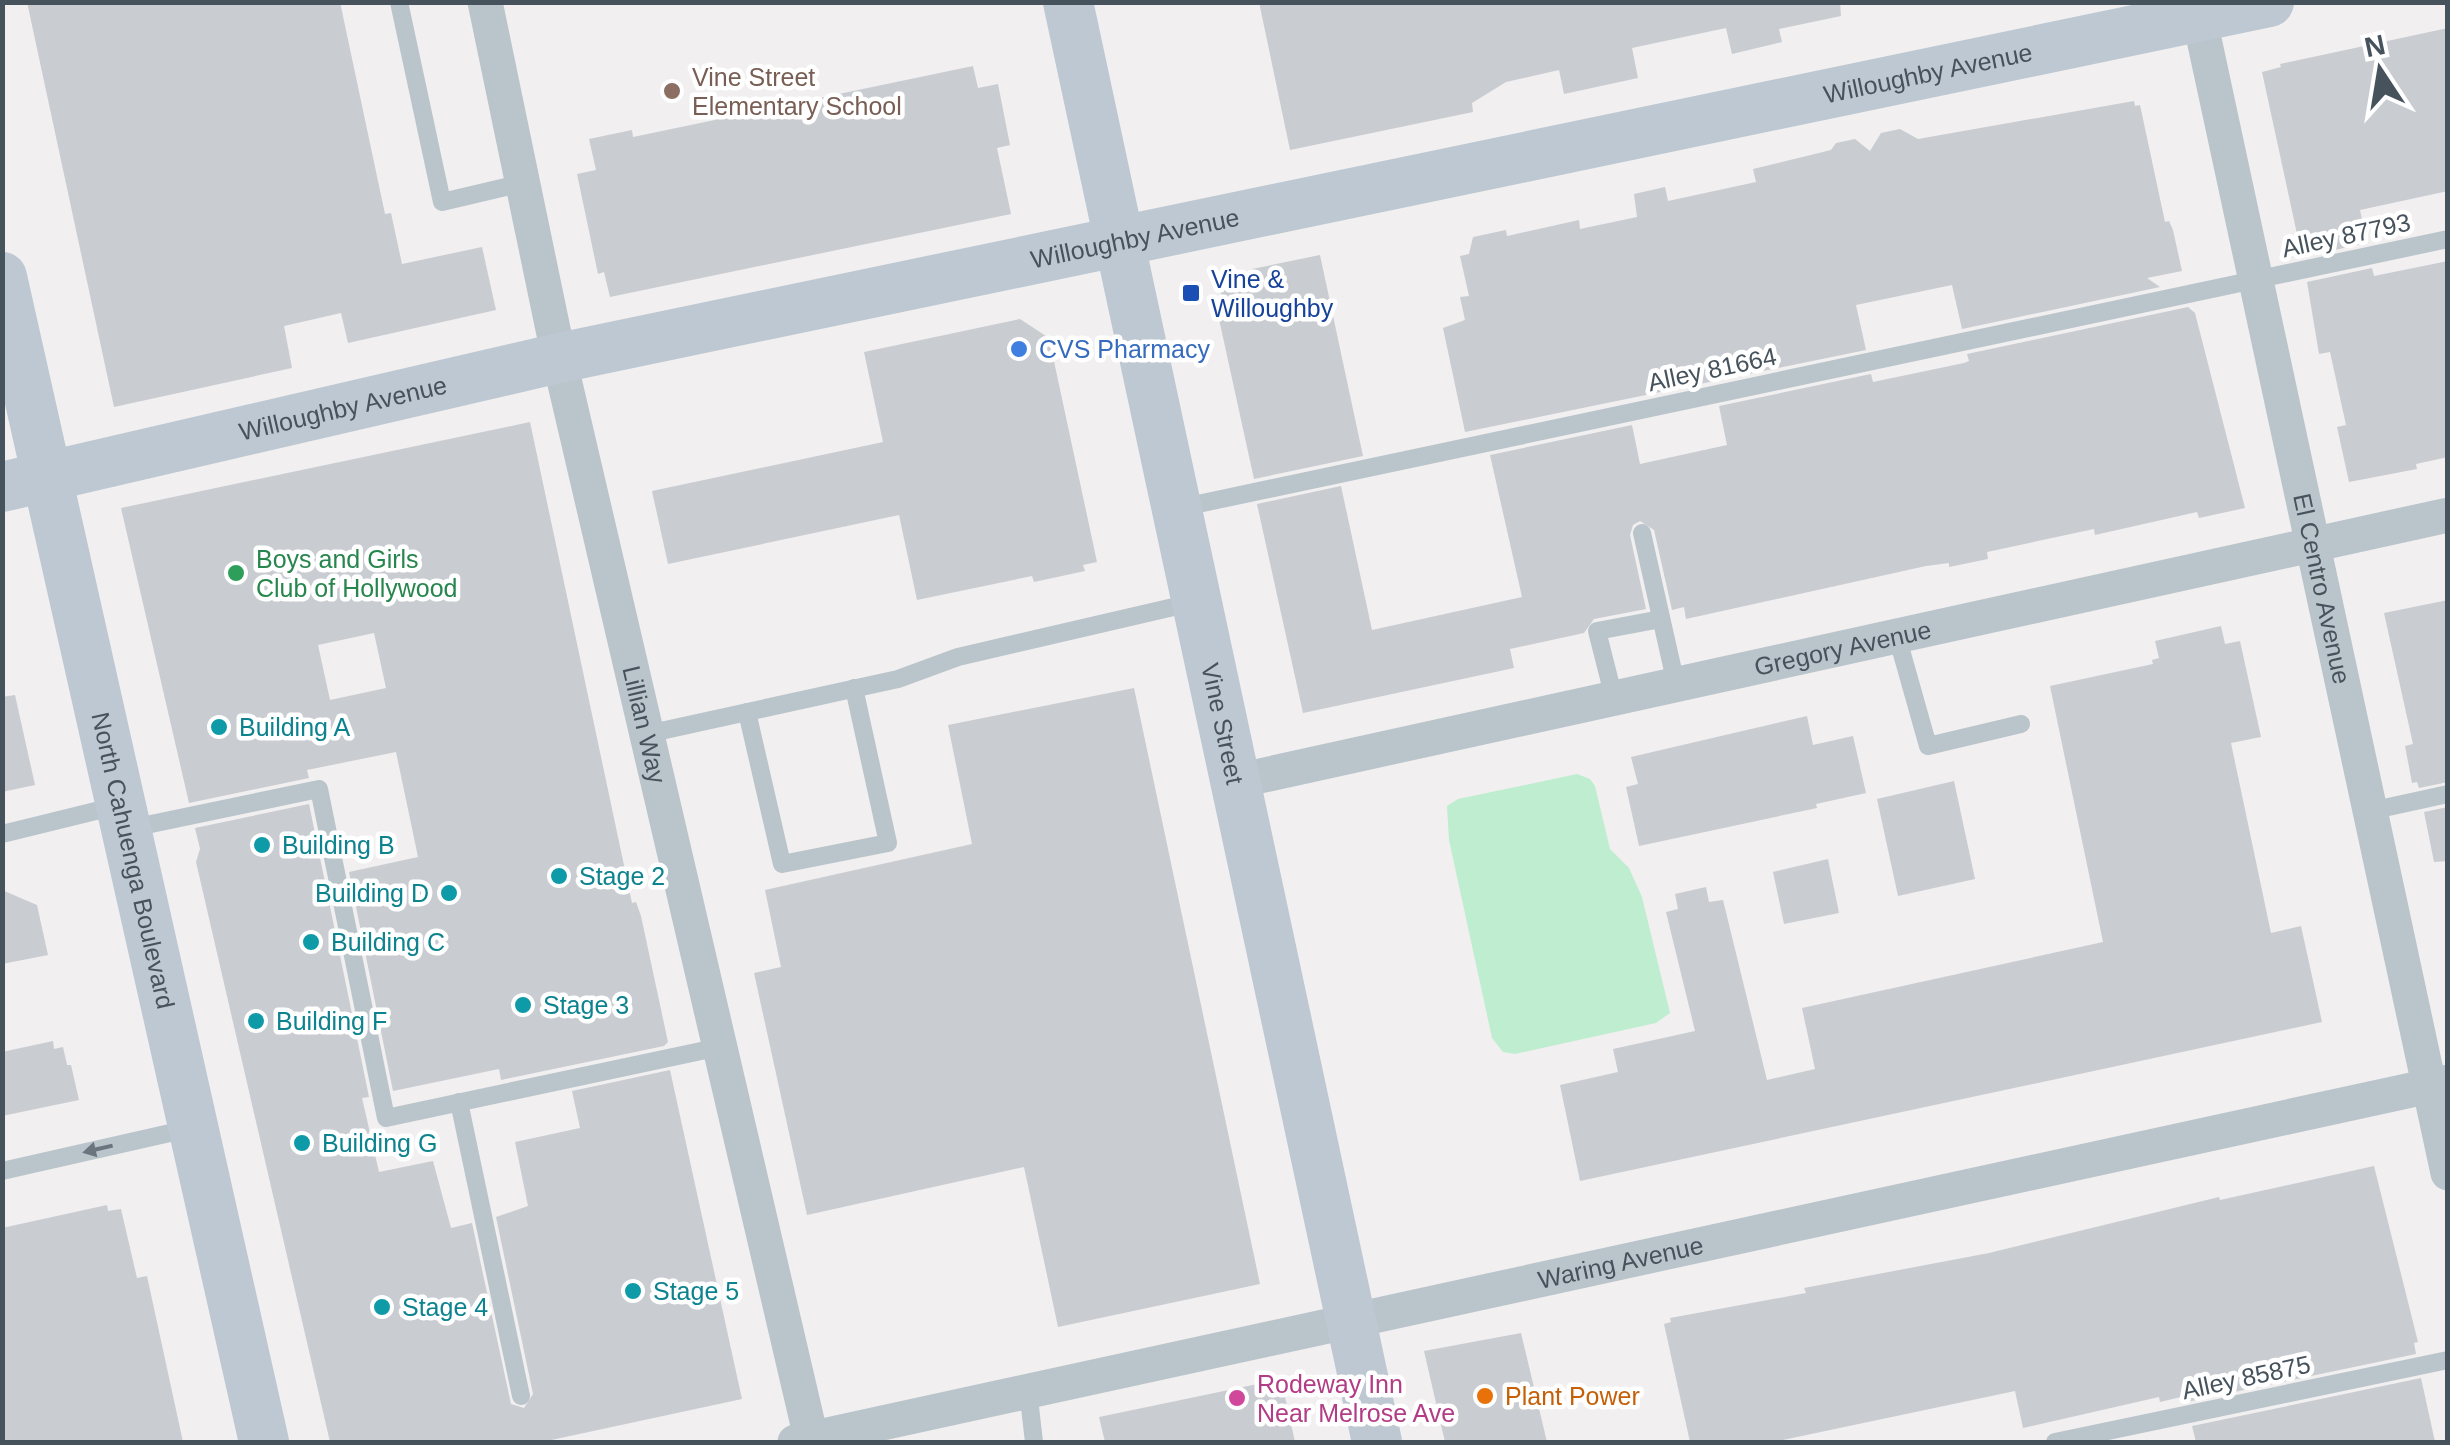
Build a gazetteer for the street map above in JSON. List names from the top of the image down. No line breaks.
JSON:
{"streets":{"main road":["Willoughby Avenue","Vine Street","North Cahuenga Boulevard"],"street":["El Centro Avenue","Gregory Avenue","Lillian Way","Waring Avenue"],"lane":["Alley 87793","Alley 81664","Alley 85875"]},"crossings":[["Willoughby Avenue","El Centro Avenue"],["Willoughby Avenue","Vine Street"],["Willoughby Avenue","Lillian Way"],["Willoughby Avenue","North Cahuenga Boulevard"],["Alley 87793","Alley 81664"],["Alley 87793","El Centro Avenue"],["Alley 81664","El Centro Avenue"],["Alley 81664","Vine Street"],["El Centro Avenue","Gregory Avenue"],["El Centro Avenue","Waring Avenue"],["Gregory Avenue","Vine Street"],["Vine Street","Waring Avenue"],["Lillian Way","Waring Avenue"]],"places":{"other":["Vine Street Elementary School","CVS Pharmacy","Boys and Girls Club of Hollywood","Building A","Building B","Stage 2","Building D","Building C","Stage 3","Building F","Building G","Stage 5","Stage 4","Plant Power","Rodeway Inn Near Melrose Ave"],"transit":["Vine & Willoughby"]},"north":"top"}
